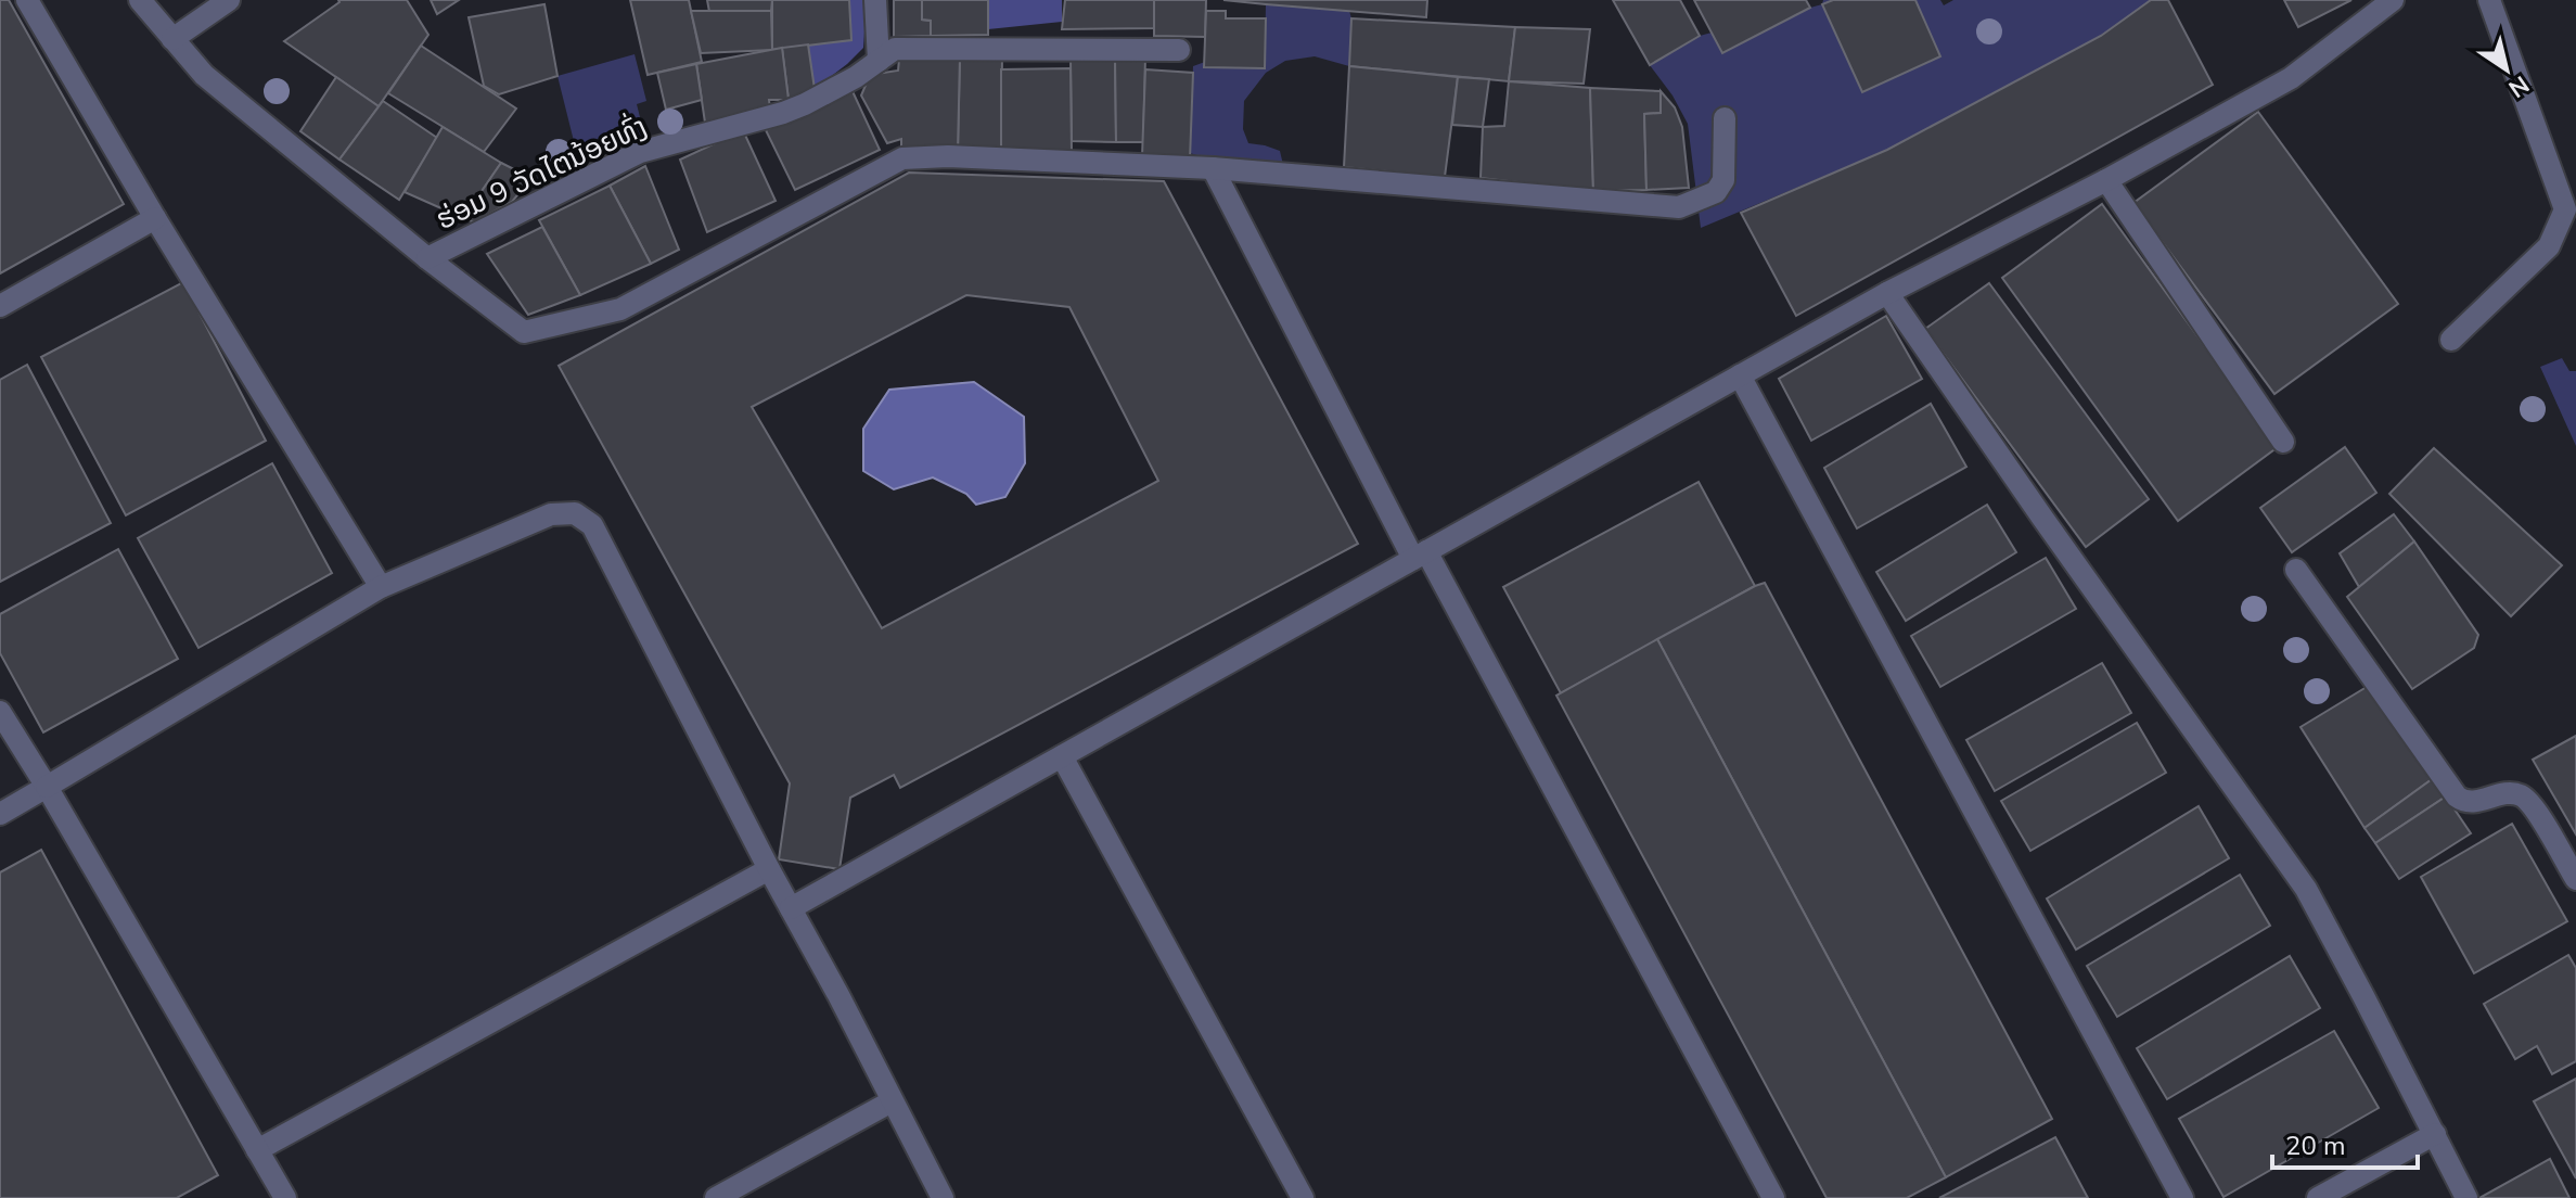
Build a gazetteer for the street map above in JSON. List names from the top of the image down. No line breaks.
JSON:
{"streets":{"street":["ຮ່ອມ 9 ວັດໄຕນ້ອຍທົ່ງ"]},"scale_bar":"20 m","north":"bottom right"}
